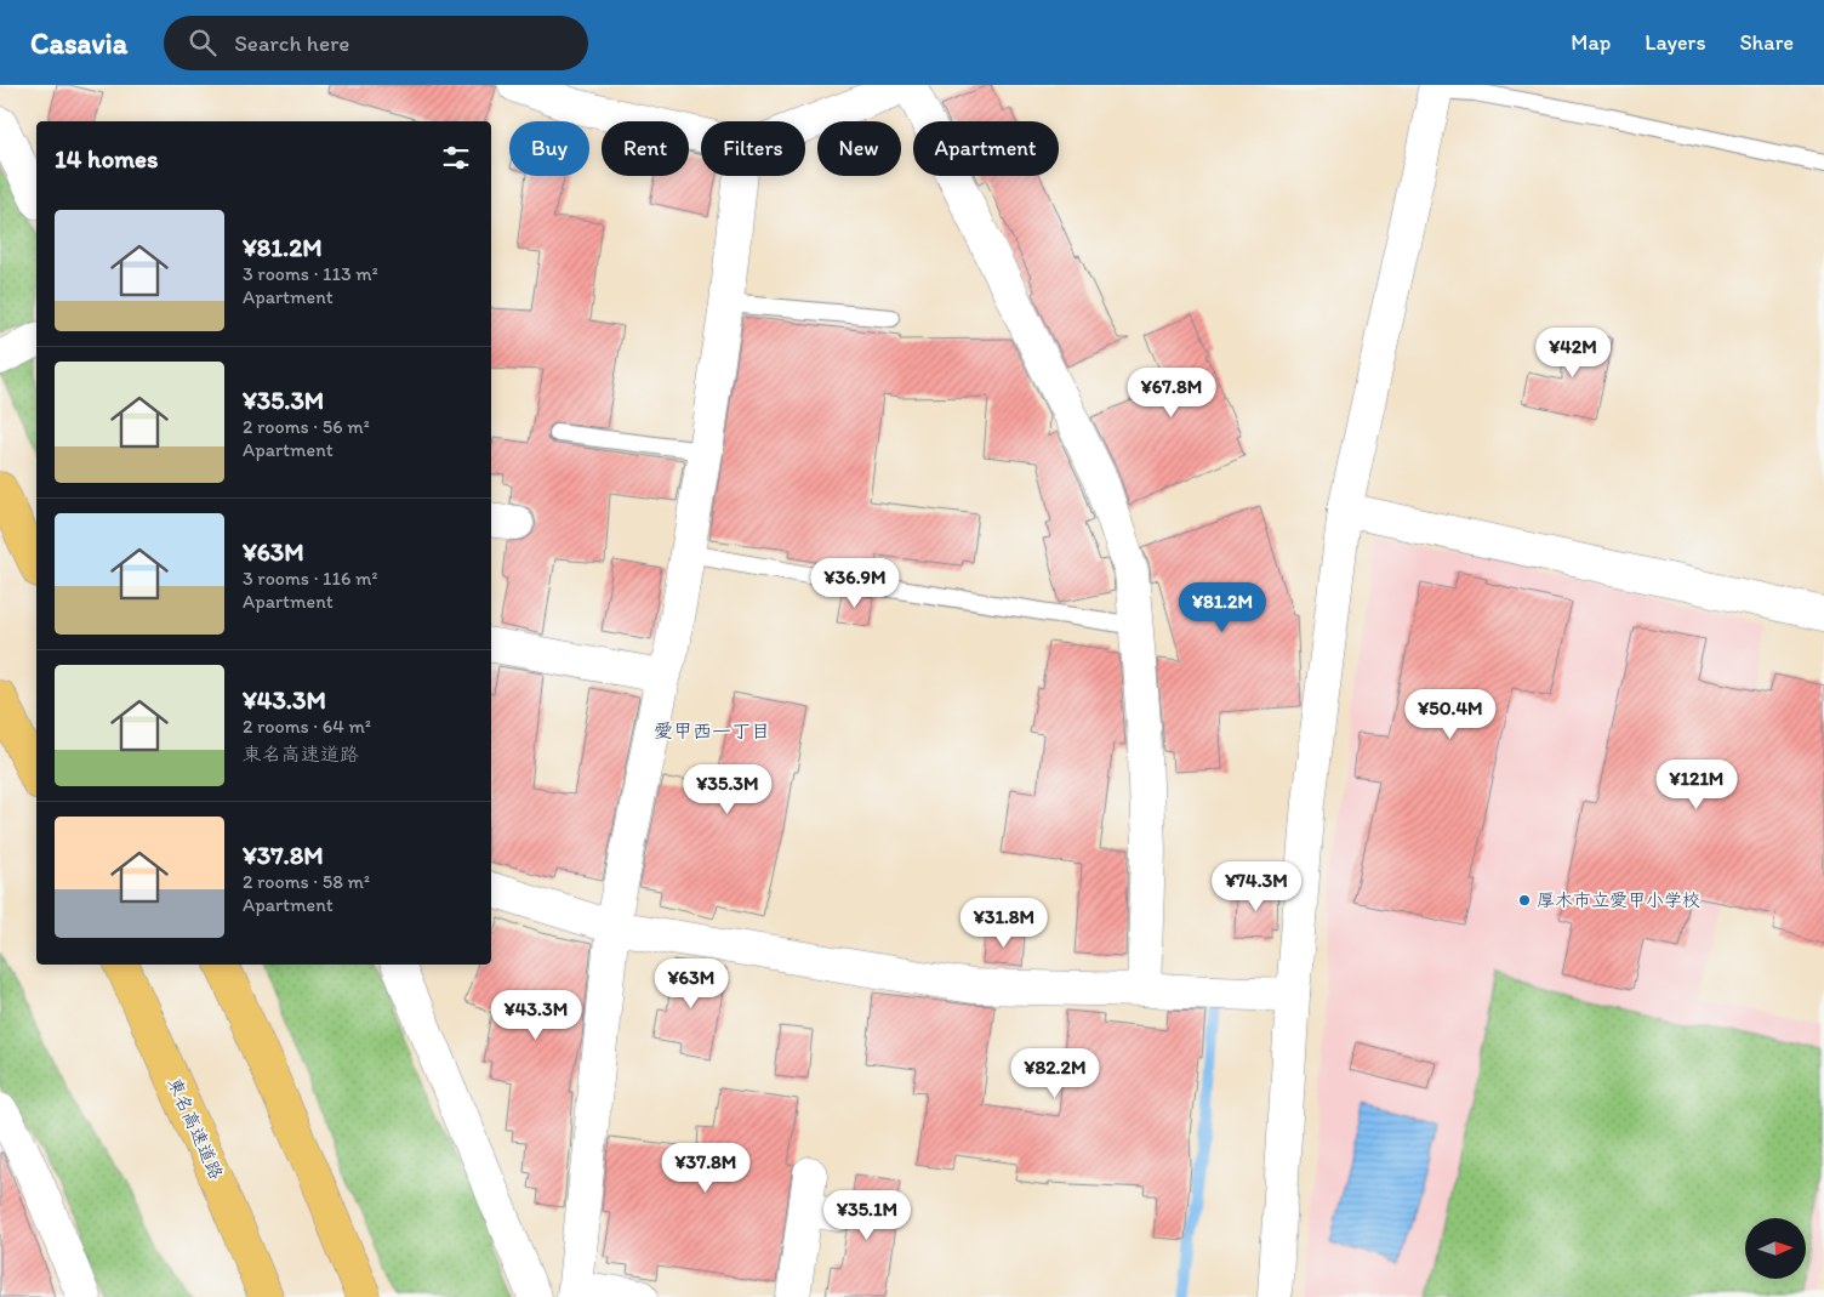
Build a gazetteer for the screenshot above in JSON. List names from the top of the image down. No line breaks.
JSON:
{"streets":{"highway":["東名高速道路"]},"districts":["愛甲西一丁目"],"places":["厚木市立愛甲小学校"],"north":"right","page":{"header":"Casavia","search":"Search here","nav":["Map","Layers","Share"],"chip":["Buy","Rent","Filters","New","Apartment"],"heading":"14 homes","list":[{"name":"¥81.2M","note":"3 rooms · 113 m² · Apartment"},{"name":"¥35.3M","note":"2 rooms · 56 m² · Apartment"},{"name":"¥63M","note":"3 rooms · 116 m² · Apartment"},{"name":"¥43.3M","note":"2 rooms · 64 m² · 東名高速道路"},{"name":"¥37.8M","note":"2 rooms · 58 m² · Apartment"}],"price":["¥42M","¥67.8M","¥36.9M","¥81.2M","¥50.4M","¥121M","¥35.3M","¥74.3M","¥31.8M","¥63M","¥43.3M","¥82.2M","¥37.8M","¥35.1M"]}}
